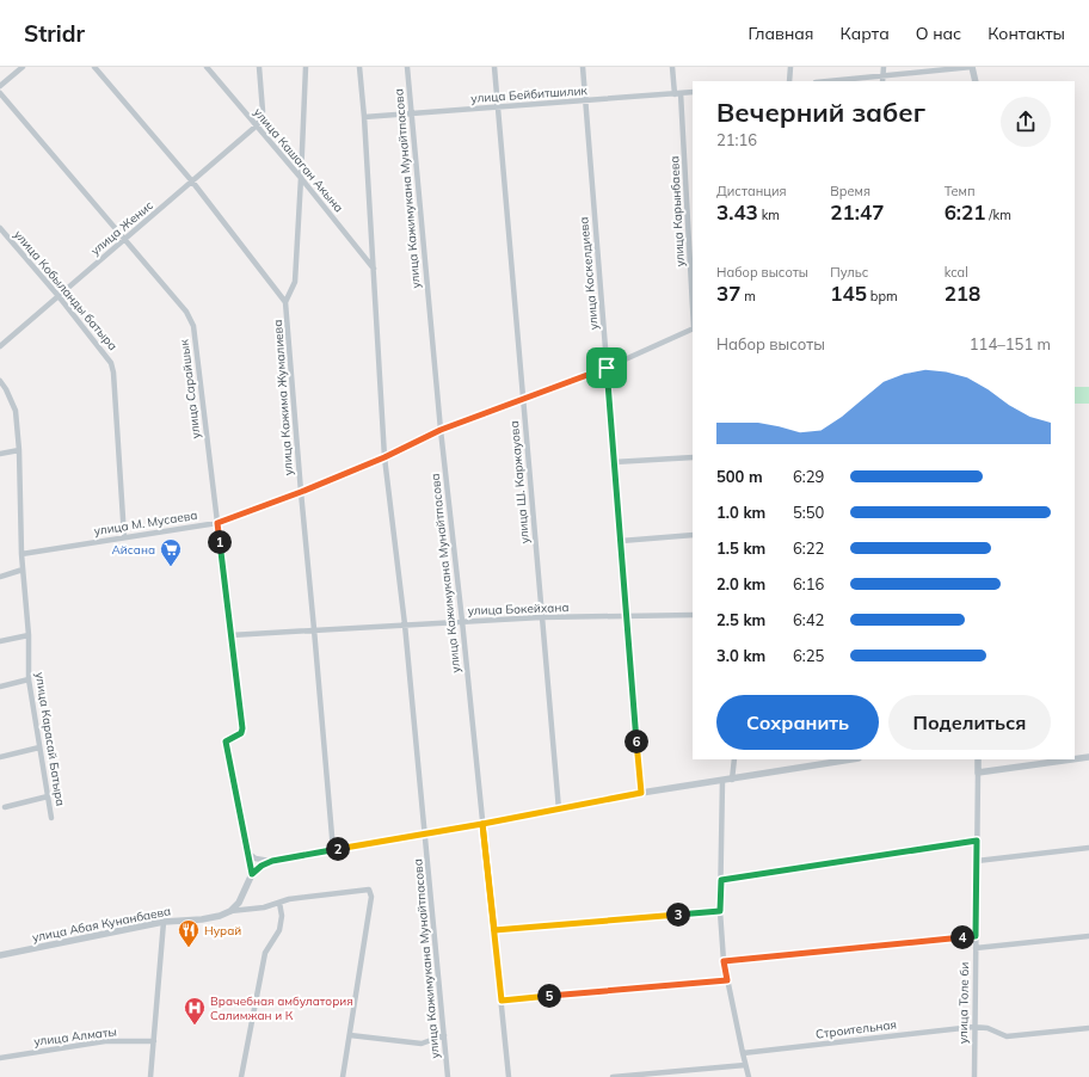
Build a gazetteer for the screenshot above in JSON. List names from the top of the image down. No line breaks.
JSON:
{"streets":{"street":["улица Бейбитшилик","улица Кашаган Акына","улица Кажимукана Мунайтпасова","улица Карынбаева","улица Женис","улица Коскелдиева","улица Кобыланды батыра","улица Сарайшык","улица Кажима Жумалиева","улица Ш. Каржауова","улица М. Мусаева","улица Бокейхана","улица Карасай Батыра","улица Абая Кунанбаева","улица Толе би","Строительная","улица Алматы"]},"crossings":[["улица Бейбитшилик","улица Кажимукана Мунайтпасова"],["улица Бейбитшилик","улица Карынбаева"],["улица Бейбитшилик","улица Коскелдиева"],["улица Бейбитшилик","улица Ш. Каржауова"],["улица Кашаган Акына","улица Кажимукана Мунайтпасова"],["улица Кашаган Акына","улица Женис"],["улица Кажимукана Мунайтпасова","улица М. Мусаева"],["улица Кажимукана Мунайтпасова","улица Бокейхана"],["улица Женис","улица Кобыланды батыра"],["улица Женис","улица Сарайшык"],["улица Женис","улица Кажима Жумалиева"],["улица Коскелдиева","улица М. Мусаева"],["улица Коскелдиева","улица Бокейхана"],["улица Кобыланды батыра","улица М. Мусаева"],["улица Сарайшык","улица М. Мусаева"],["улица Сарайшык","улица Бокейхана"],["улица Кажима Жумалиева","улица М. Мусаева"],["улица Кажима Жумалиева","улица Бокейхана"],["улица Ш. Каржауова","улица М. Мусаева"],["улица Ш. Каржауова","улица Бокейхана"],["улица М. Мусаева","улица Карасай Батыра"],["улица Толе би","Строительная"]],"places":{"supermarket":["Айсана"],"restaurant":["Нурай"],"hospital":["Врачебная амбулатория Салимжан и К"]},"page":{"header":"Stridr","nav":["Главная","Карта","О нас","Контакты"],"heading":["Вечерний забег","21:16"],"stats":[["Дистанция","3.43 km"],["Время","21:47"],["Темп","6:21 /km"],["Набор высоты","37 m"],["Пульс","145 bpm"],["kcal","218"]],"chart":["Набор высоты","114–151 m"],"list":[{"name":"500 m","note":"6:29"},{"name":"1.0 km","note":"5:50"},{"name":"1.5 km","note":"6:22"},{"name":"2.0 km","note":"6:16"},{"name":"2.5 km","note":"6:42"},{"name":"3.0 km","note":"6:25"}],"pins":["1","6","2","3","4","5"],"buttons":["Сохранить","Поделиться"]}}
